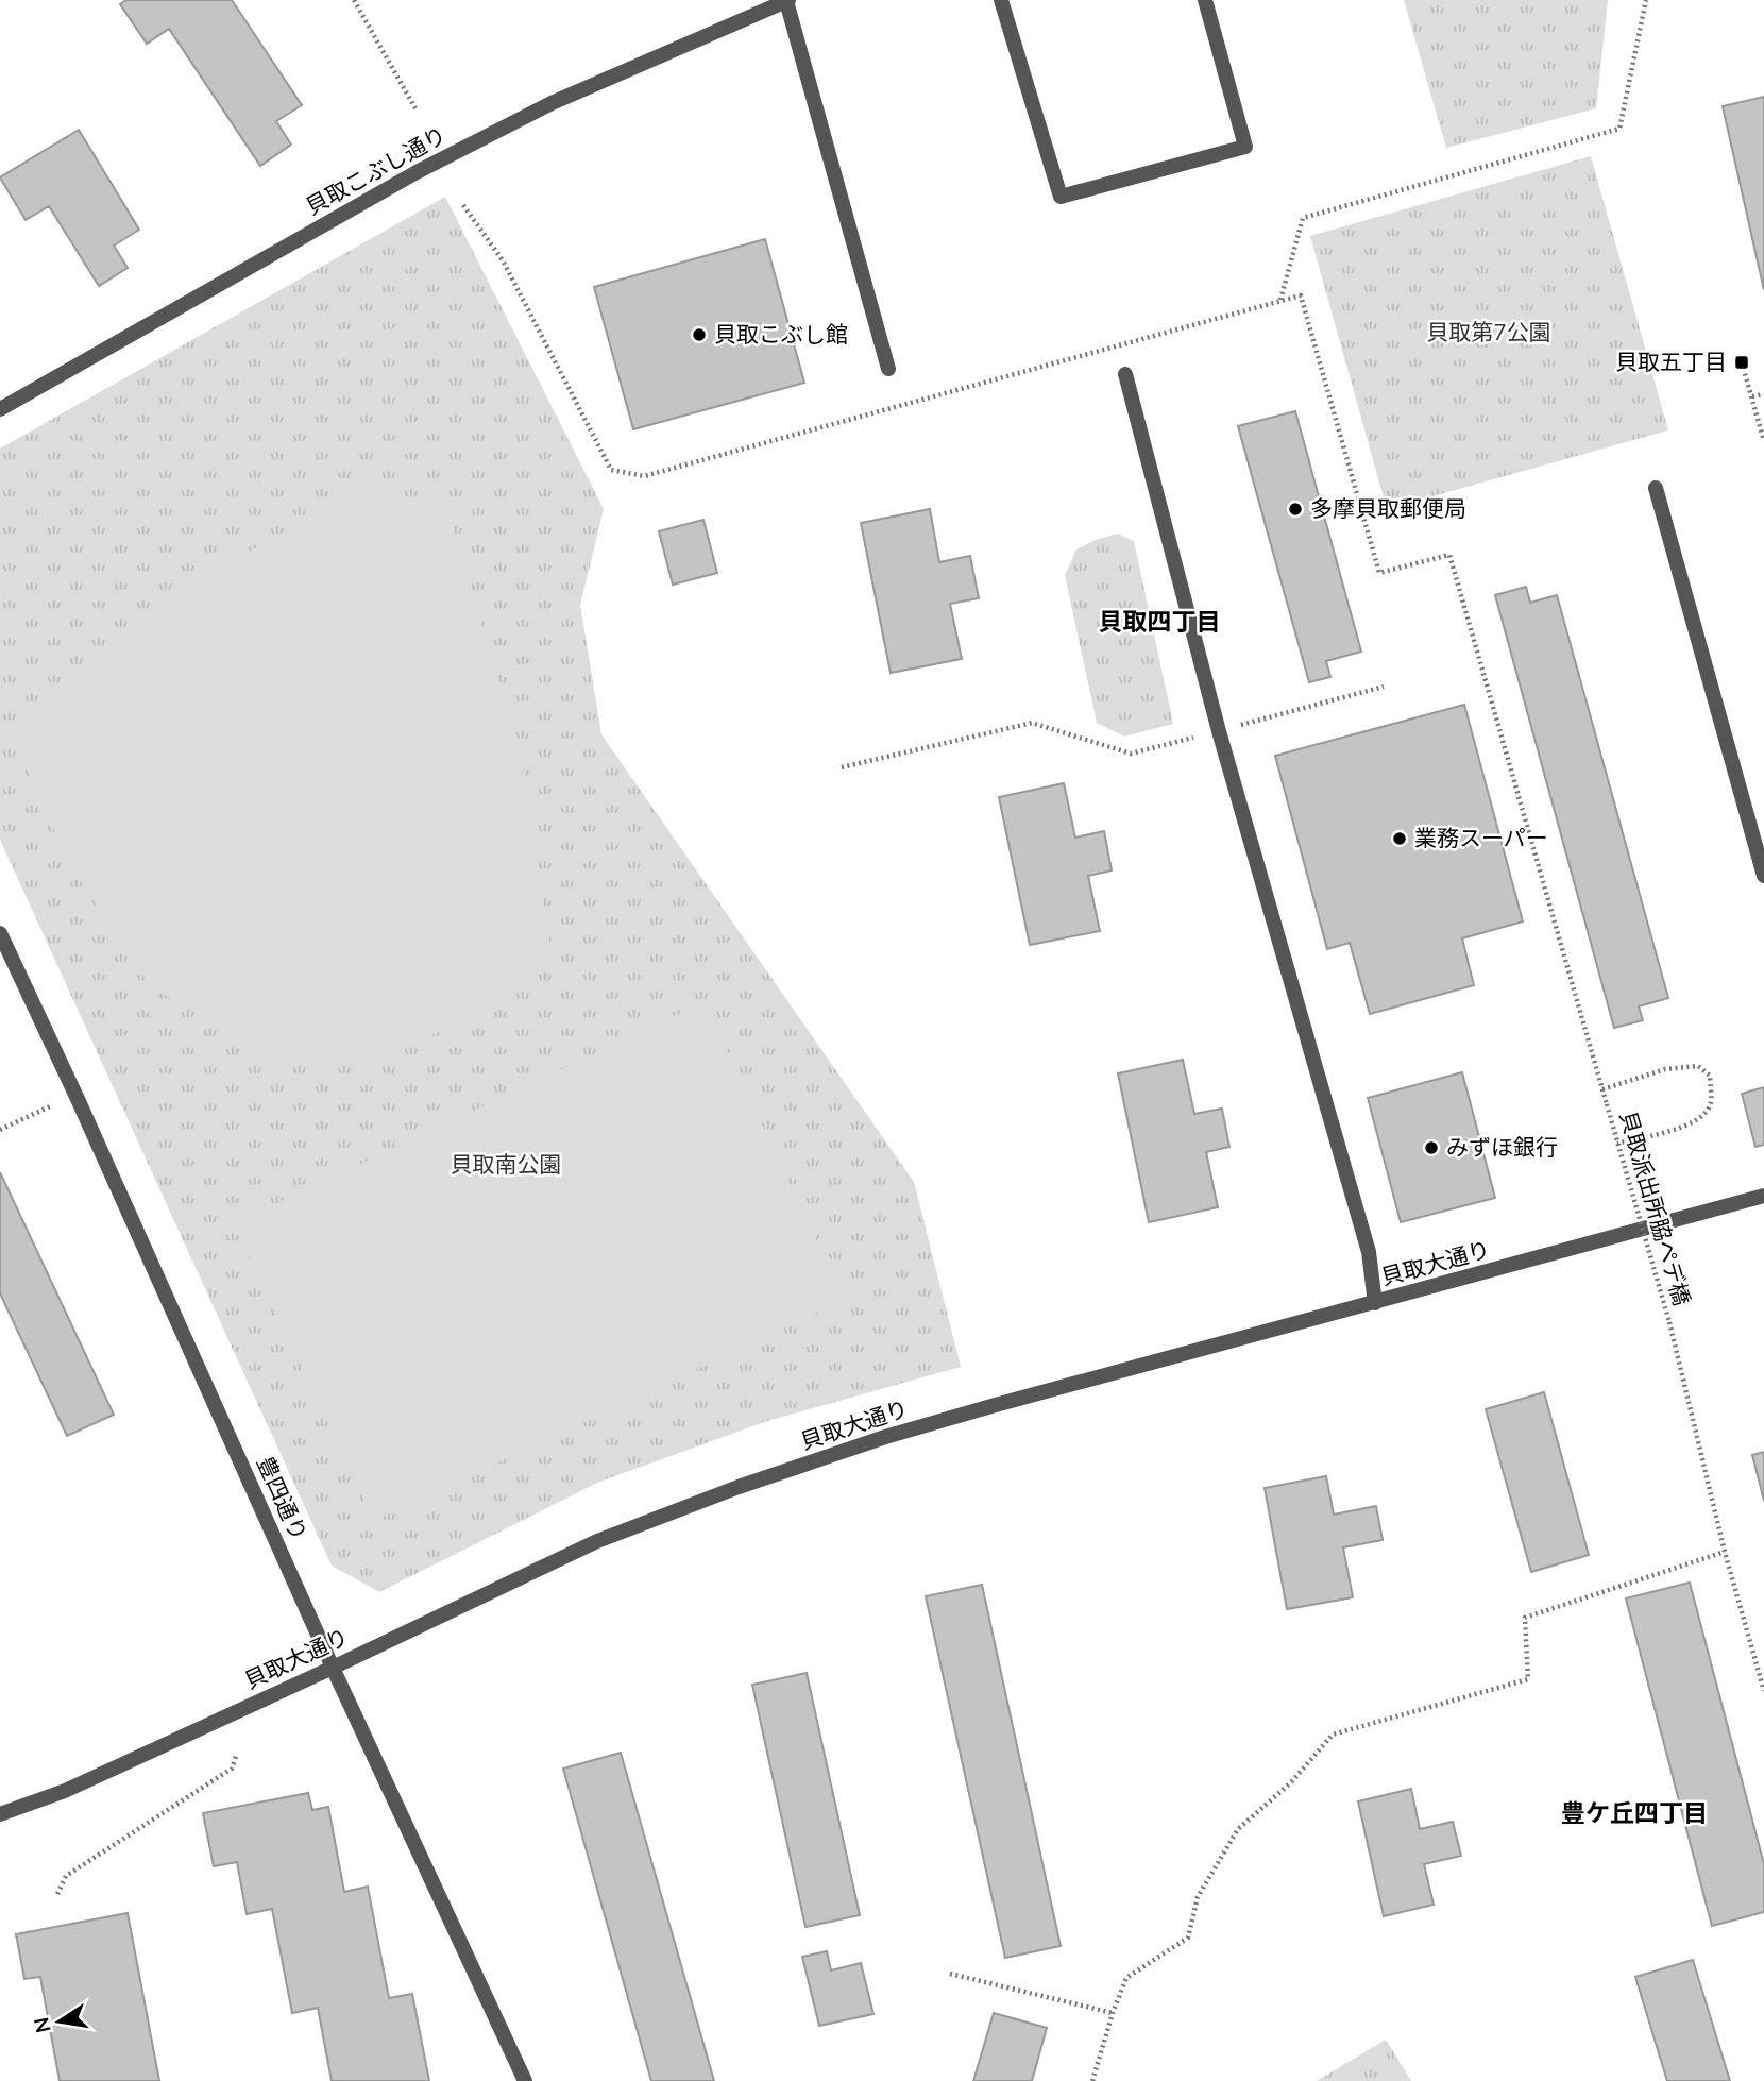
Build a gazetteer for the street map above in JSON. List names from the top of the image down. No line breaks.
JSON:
{"streets":{"street":["貝取こぶし通り","貝取大通り","豊四通り"],"path":["貝取派出所脇ペデ橋"]},"crossings":[["貝取大通り","豊四通り"]],"districts":["貝取四丁目","豊ケ丘四丁目"],"parks":["貝取第7公園","貝取南公園"],"places":{"other":["貝取こぶし館","多摩貝取郵便局","業務スーパー","みずほ銀行"],"transit":["貝取五丁目"]},"north":"left"}
